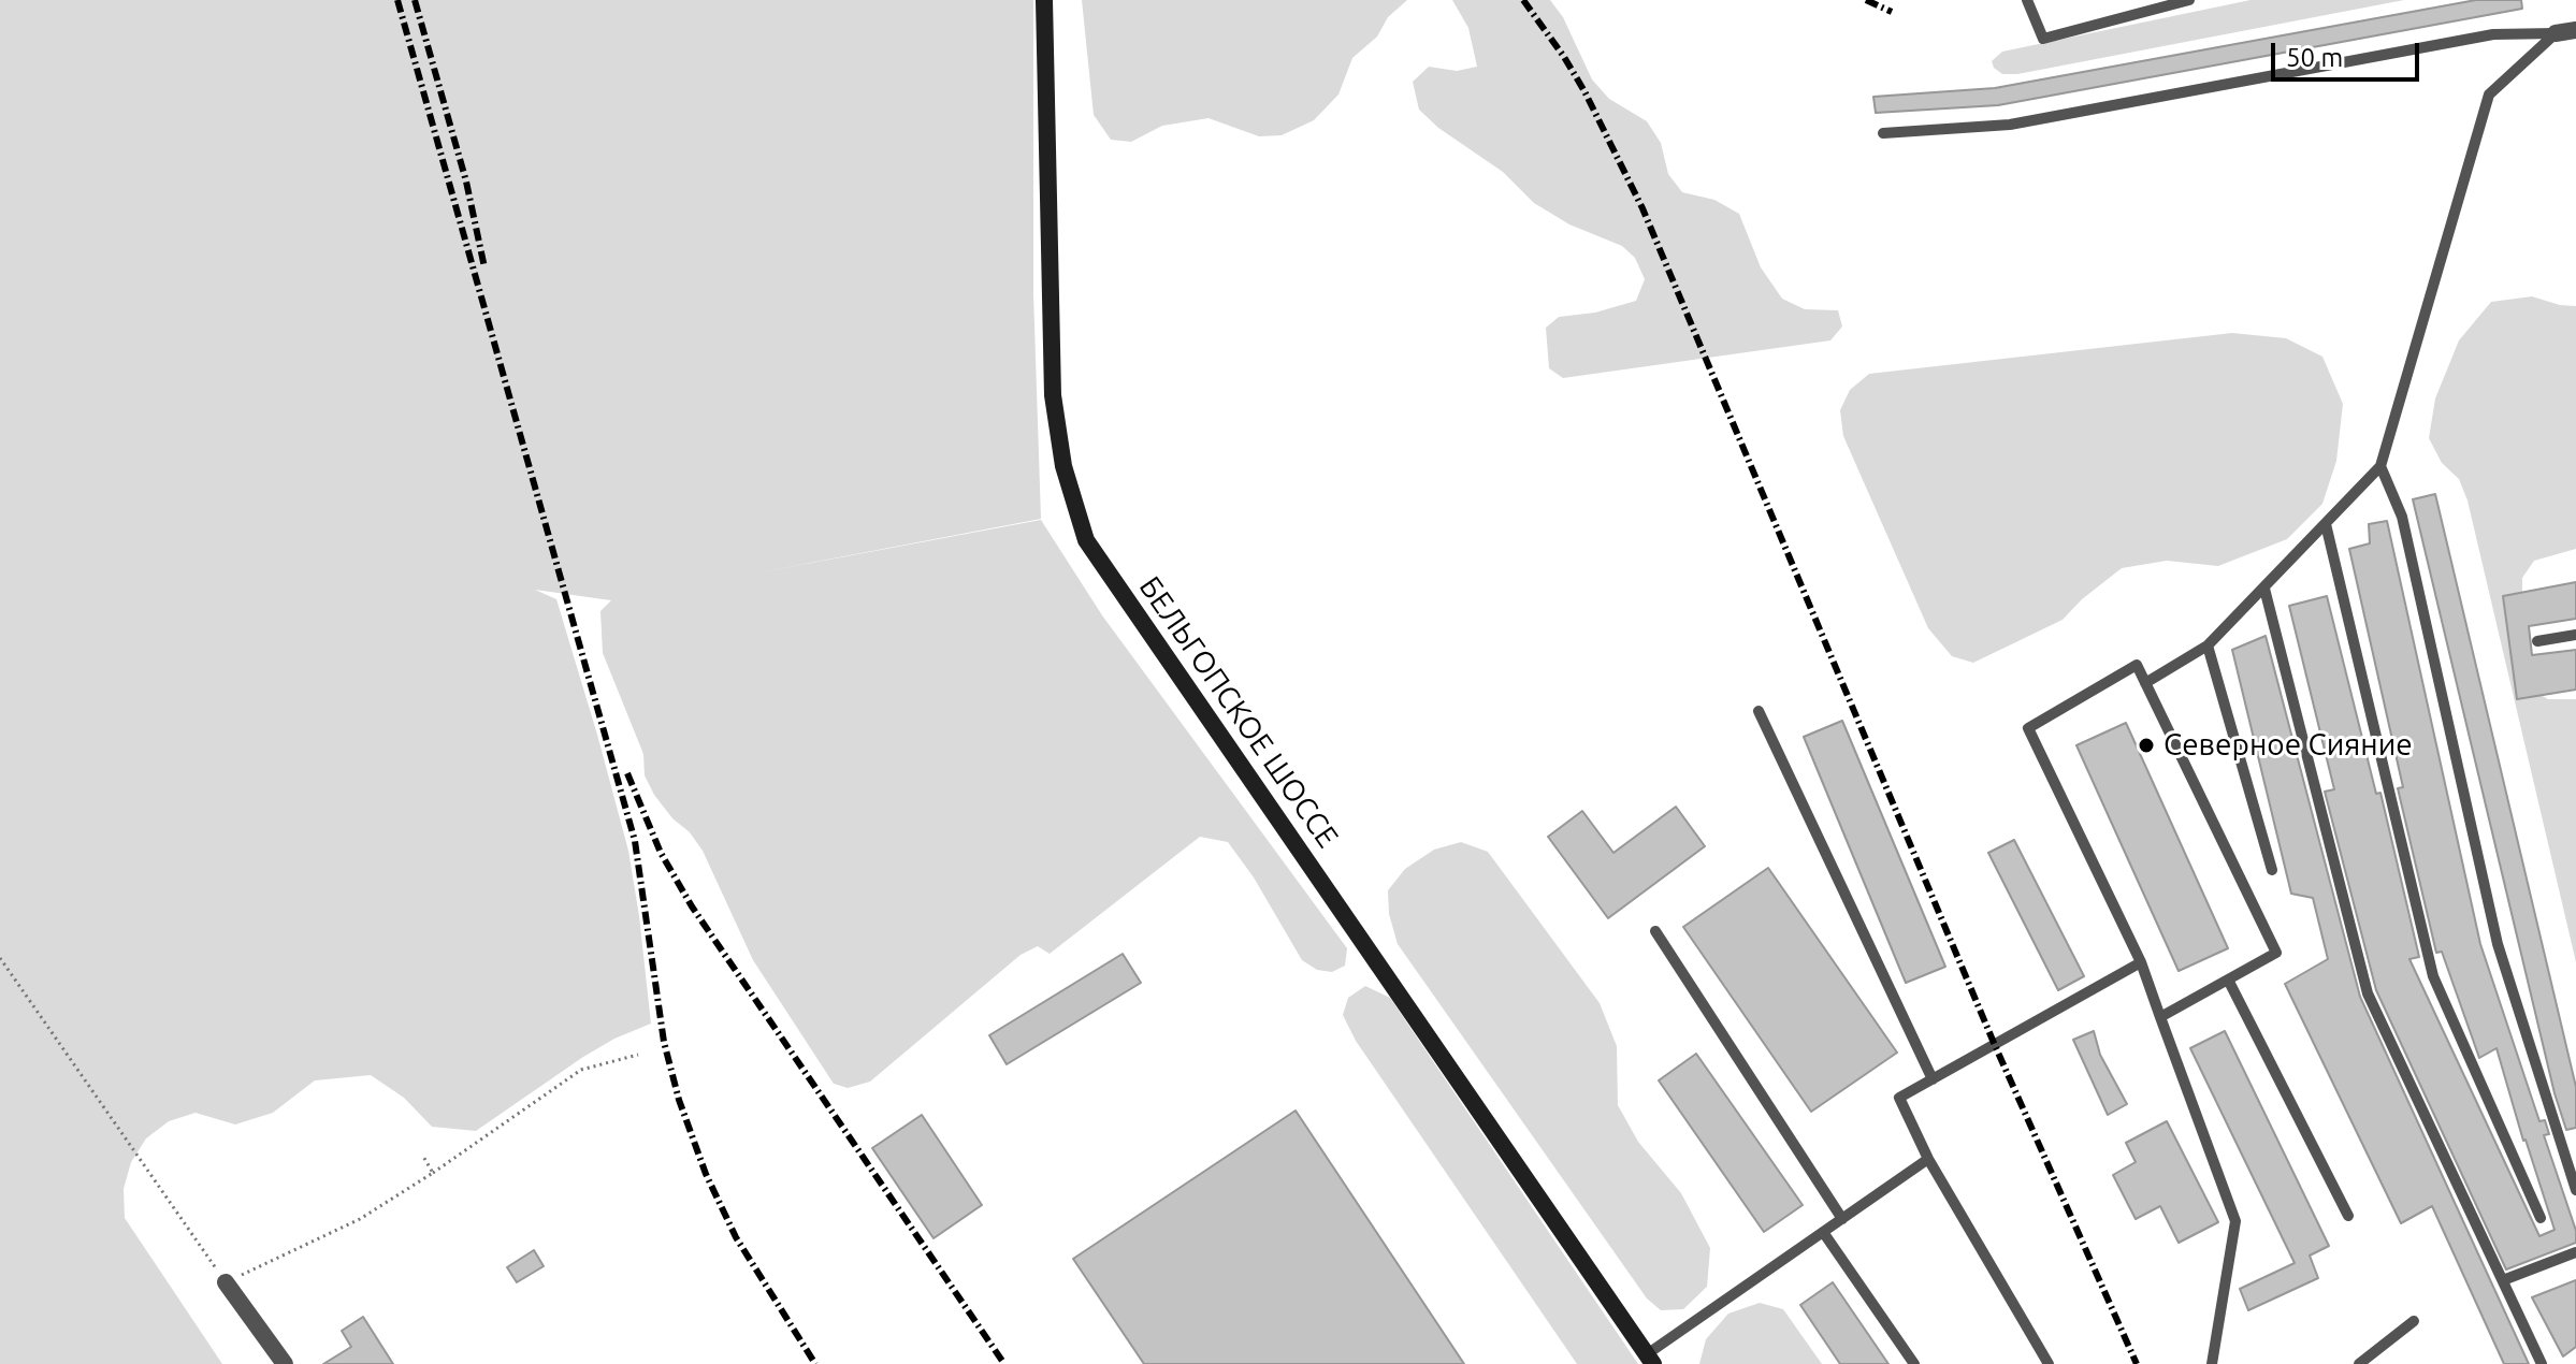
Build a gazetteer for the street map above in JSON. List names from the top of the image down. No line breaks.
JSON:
{"streets":{"street":["БЕЛЬГОПСКОЕ ШОССЕ"]},"places":["Северное Сияние"],"scale_bar":"50 m"}
